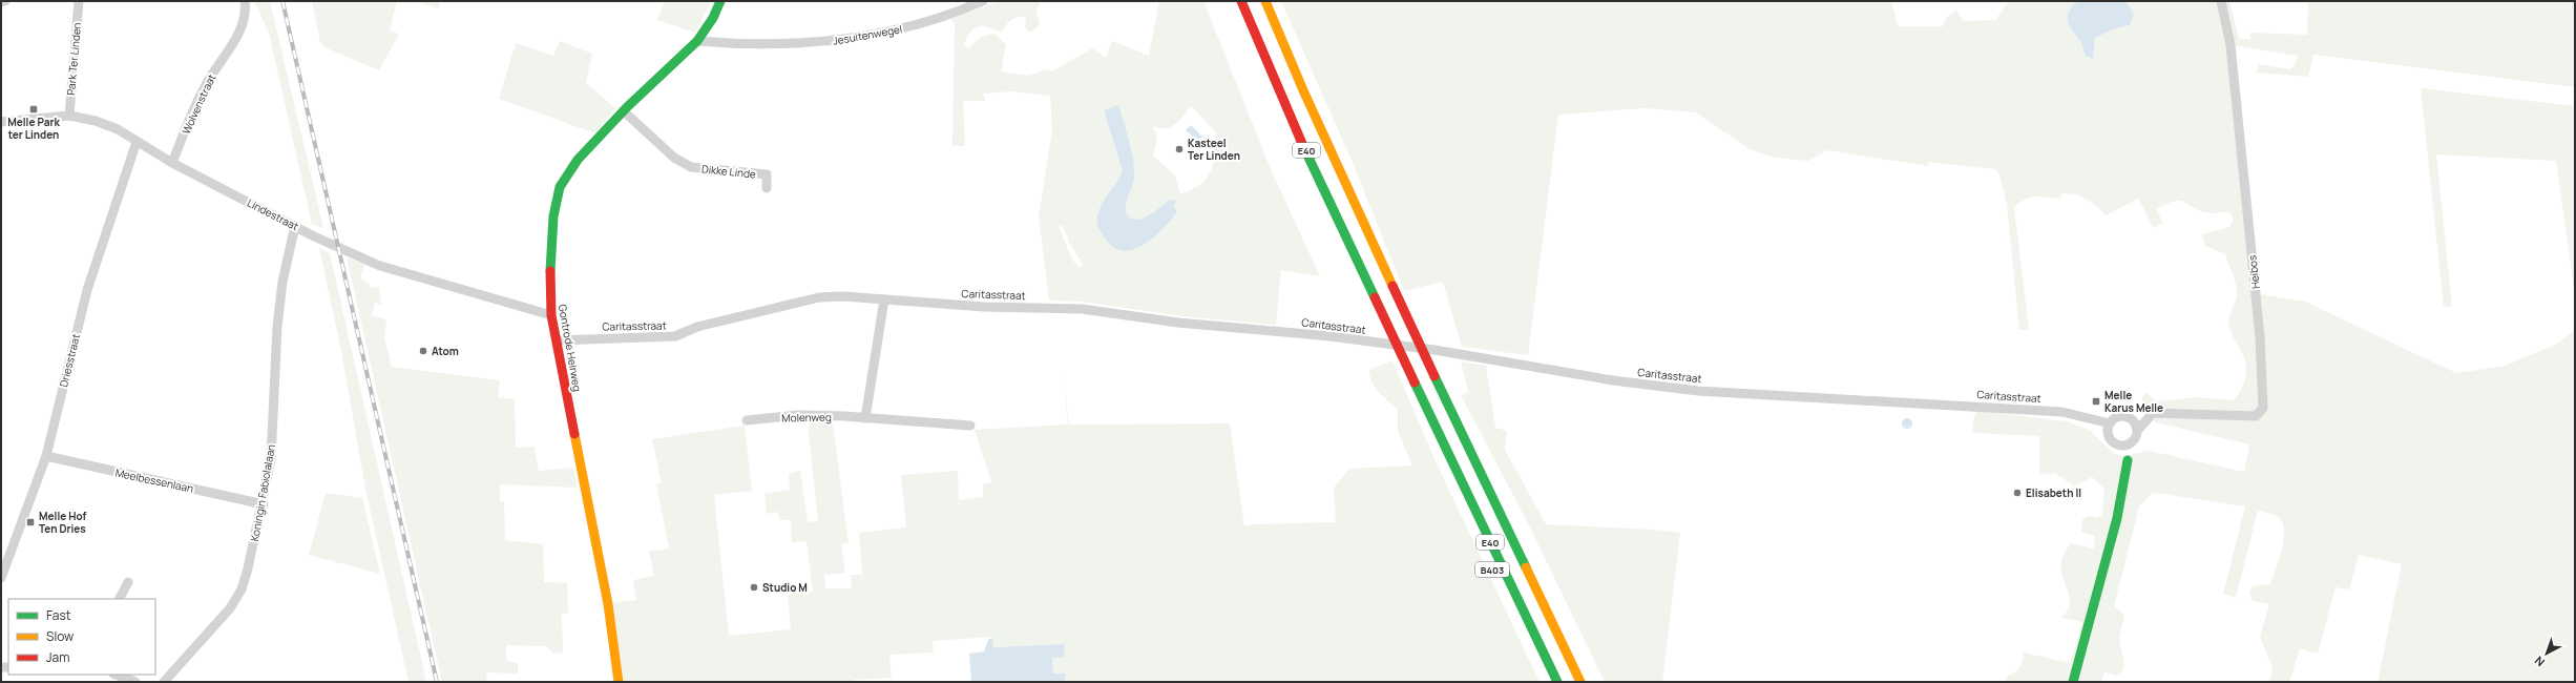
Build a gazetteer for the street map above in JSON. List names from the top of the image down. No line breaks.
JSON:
{"streets":{"main road":["E40","Gontrode Heirweg","B403"],"street":["Jesuitenwegel","Park Ter Linden","Wolvenstraat","Dikke Linde","Lindestraat","Heibos","Caritasstraat","Driesstraat","Molenweg","Meelbessenlaan","Koningin Fabiolalaan"]},"crossings":[["Jesuitenwegel","Gontrode Heirweg"],["Park Ter Linden","Lindestraat"],["Wolvenstraat","Lindestraat"],["E40","B403"],["Dikke Linde","Gontrode Heirweg"],["Lindestraat","Gontrode Heirweg"],["Lindestraat","Driesstraat"],["Lindestraat","Koningin Fabiolalaan"],["Heibos","Caritasstraat"],["Caritasstraat","Gontrode Heirweg"],["Driesstraat","Meelbessenlaan"],["Meelbessenlaan","Koningin Fabiolalaan"]],"places":{"transit":["Melle Park ter Linden","Melle Karus Melle","Melle Hof Ten Dries"],"other":["Kasteel Ter Linden","Atom","Elisabeth II","Studio M"]},"legend":["Fast","Slow","Jam"],"north":"bottom left"}
